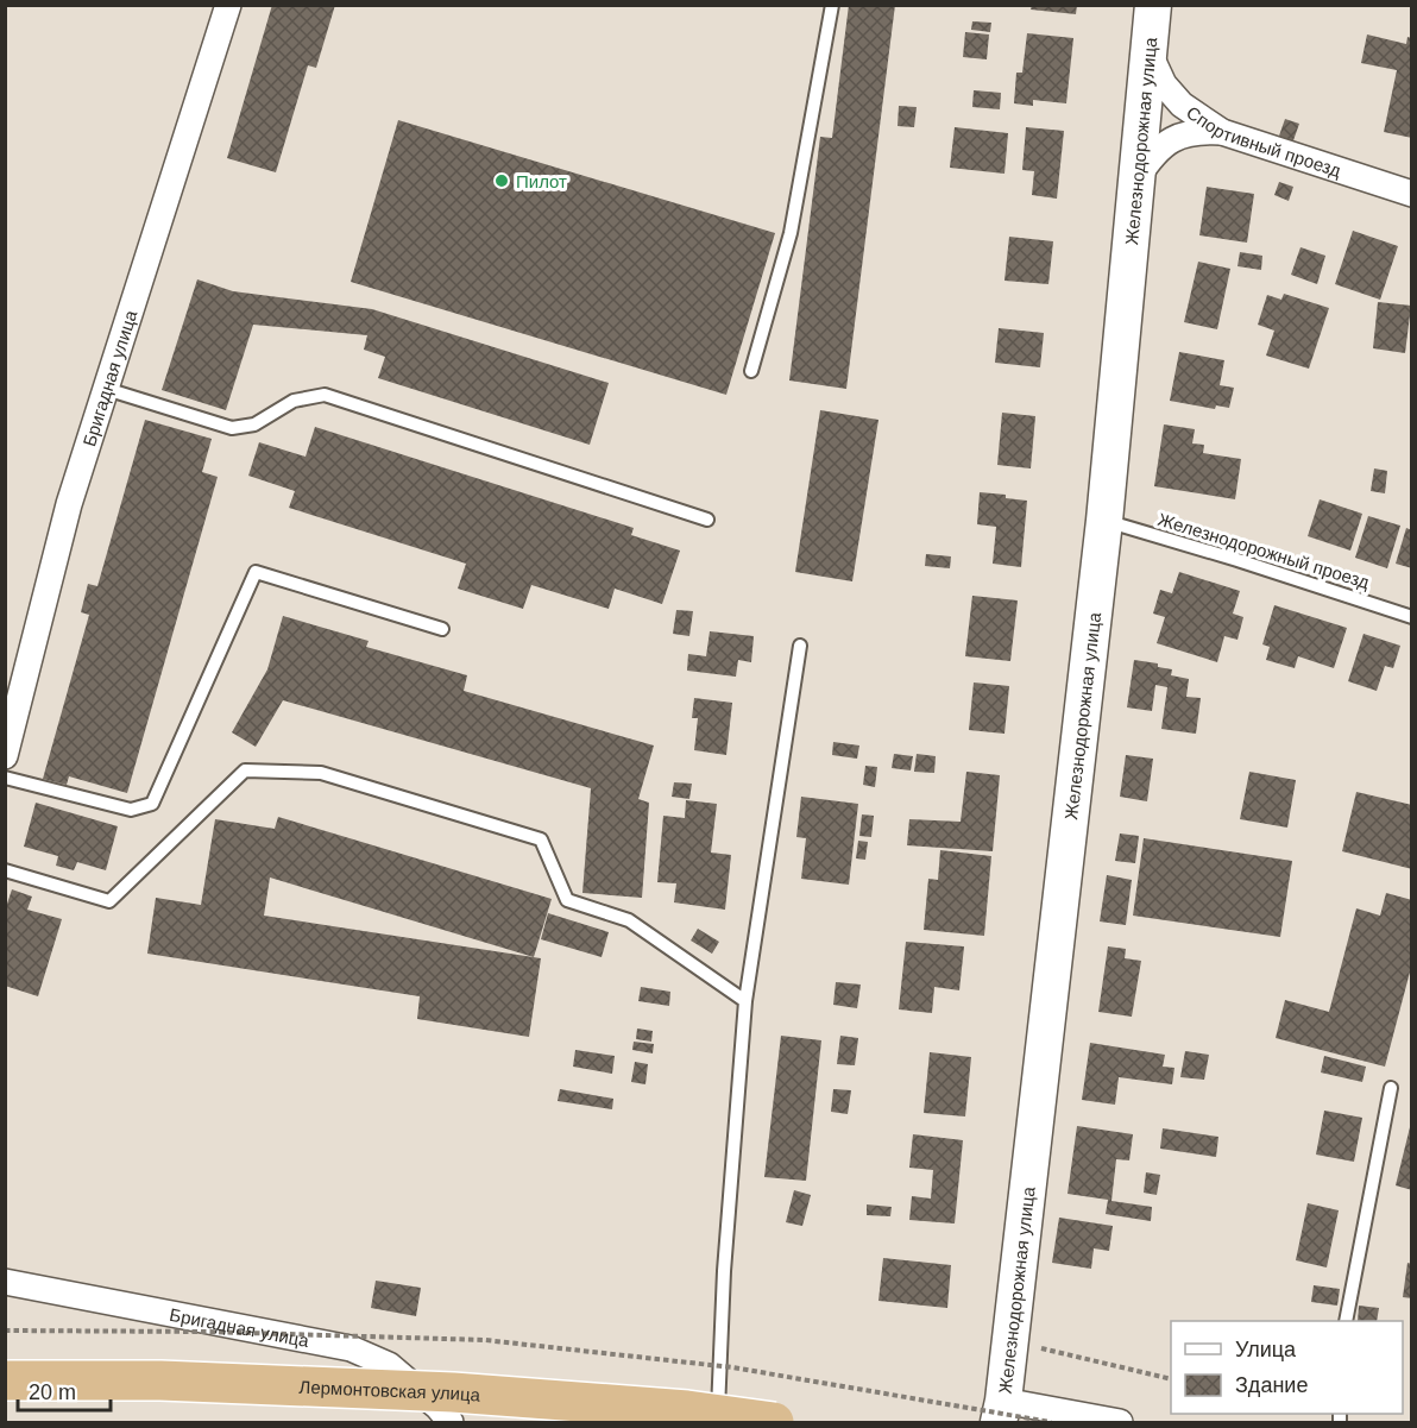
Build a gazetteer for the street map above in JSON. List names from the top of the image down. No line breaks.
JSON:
{"streets":{"main road":["Лермонтовская улица"],"street":["Спортивный проезд","Железнодорожная улица","Бригадная улица"],"lane":["Железнодорожный проезд"]},"crossings":[["Спортивный проезд","Железнодорожная улица"],["Железнодорожная улица","Железнодорожный проезд"]],"places":["Пилот"],"legend":["Улица","Здание"],"scale_bar":"20 m"}
